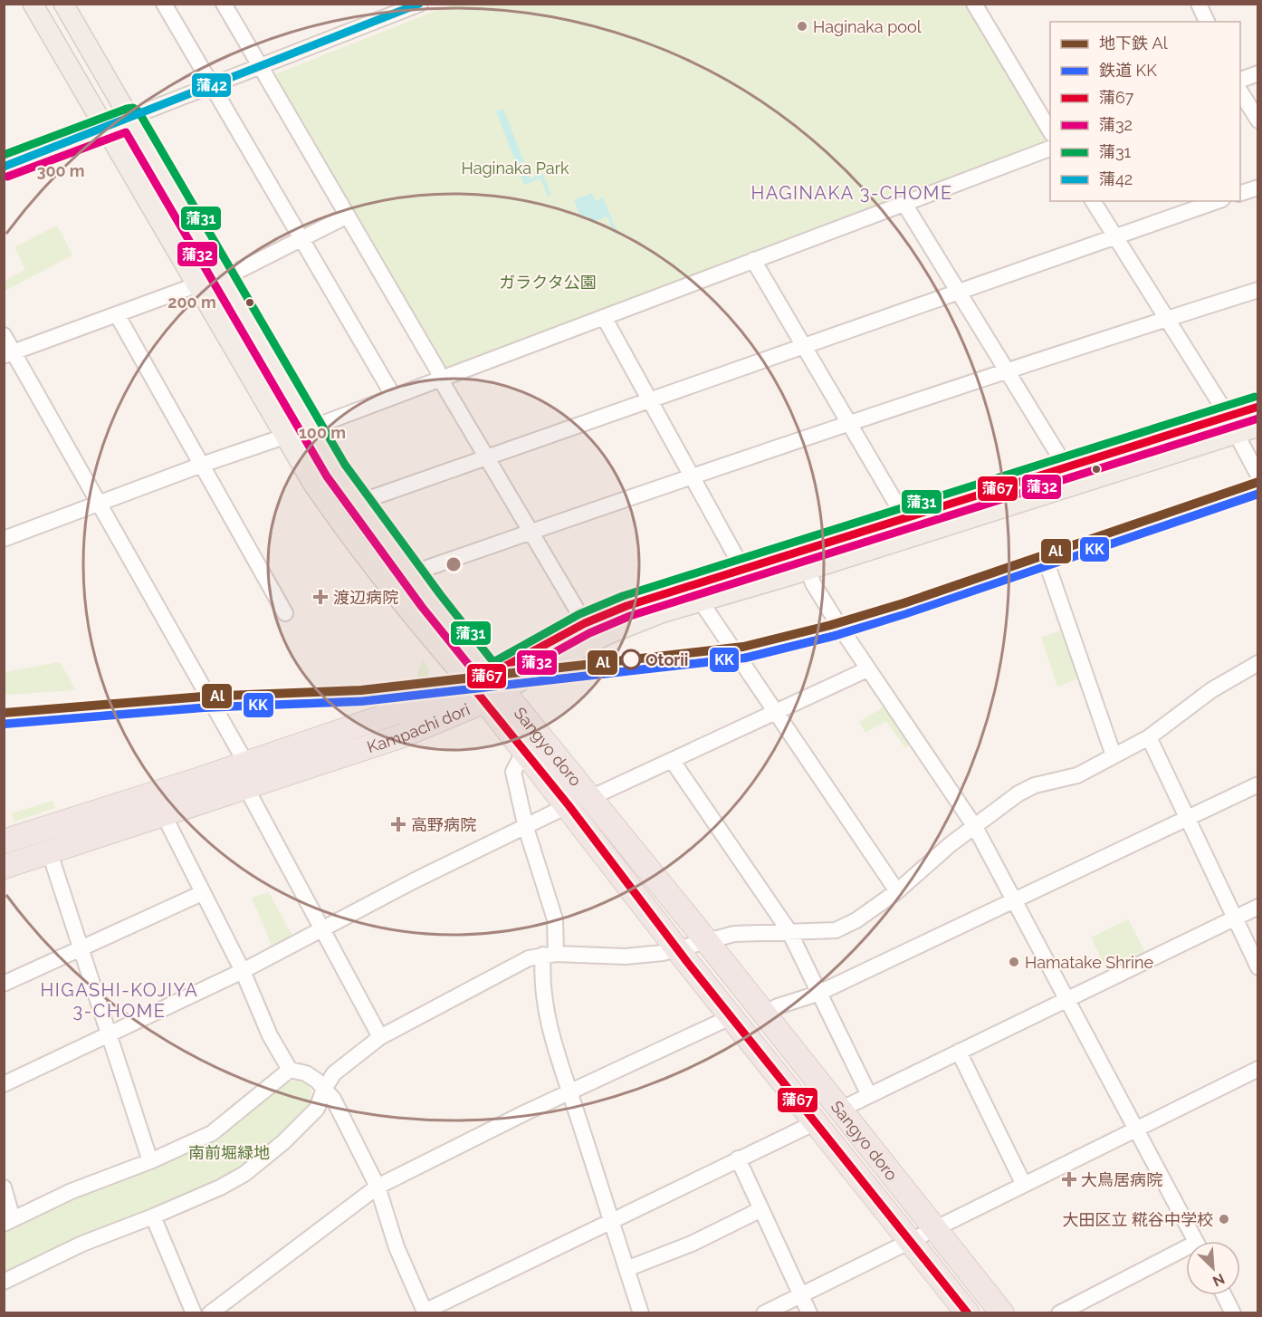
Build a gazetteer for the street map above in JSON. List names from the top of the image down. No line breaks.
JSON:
{"streets":{"highway":["Kampachi dori","Sangyo doro"]},"crossings":[["Kampachi dori","Sangyo doro"]],"districts":["HAGINAKA 3-CHOME","HIGASHI-KOJIYA 3-CHOME"],"parks":["Haginaka Park","ガラクタ公園","南前堀緑地"],"places":{"other":["Haginaka pool","Otorii","Hamatake Shrine","大田区立 糀谷中学校"],"health":["渡辺病院","高野病院","大鳥居病院"]},"lines":["transit line 蒲42","transit line 蒲31","transit line 蒲32","transit line 蒲67","metro line Al","rail line KK"],"legend":["地下鉄 Al","鉄道 KK","蒲67","蒲32","蒲31","蒲42"],"north":"bottom right","rings":["300 m","200 m","100 m"]}
